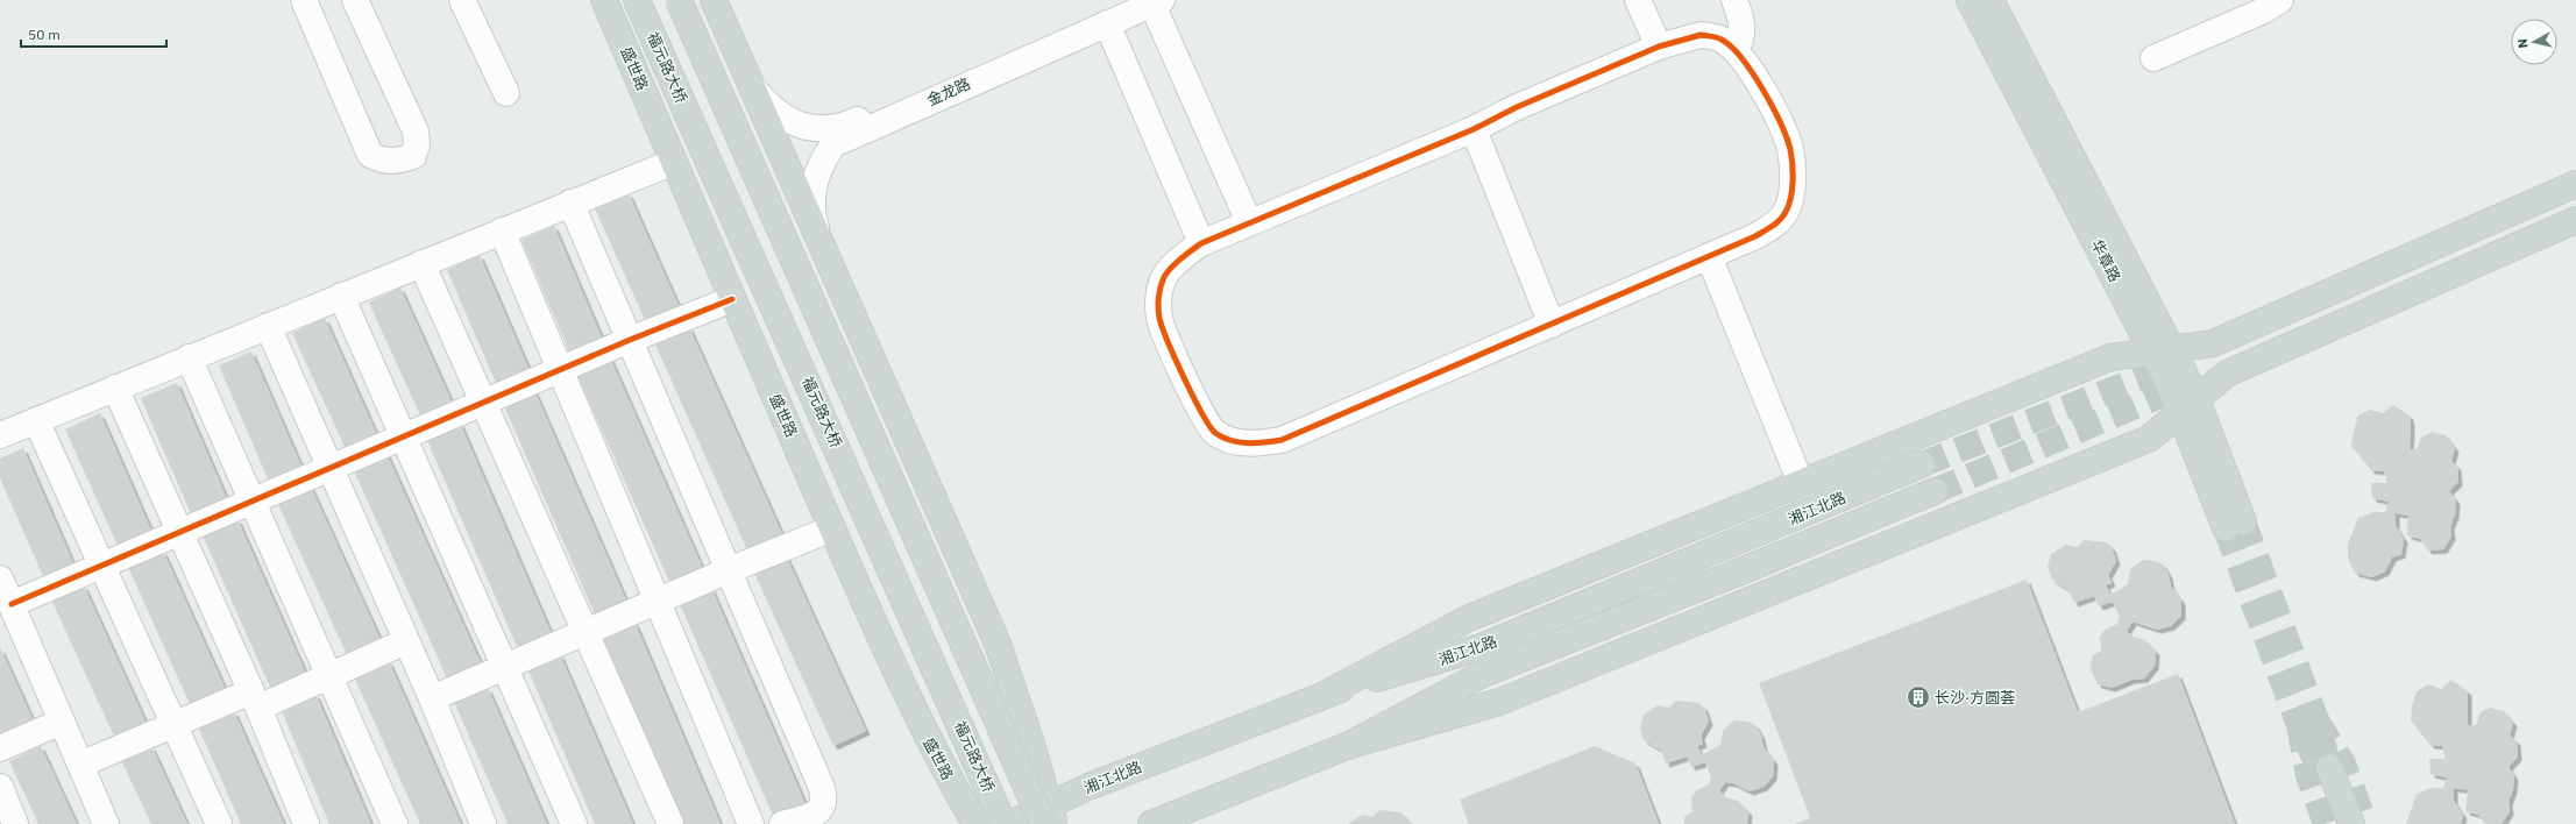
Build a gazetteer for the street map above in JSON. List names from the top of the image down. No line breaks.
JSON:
{"streets":{"main road":["福元路大桥","盛世路","华章路","湘江北路"],"street":["金龙路"]},"places":{"building":["长沙·方圆荟"]},"scale_bar":"50 m","north":"left"}
